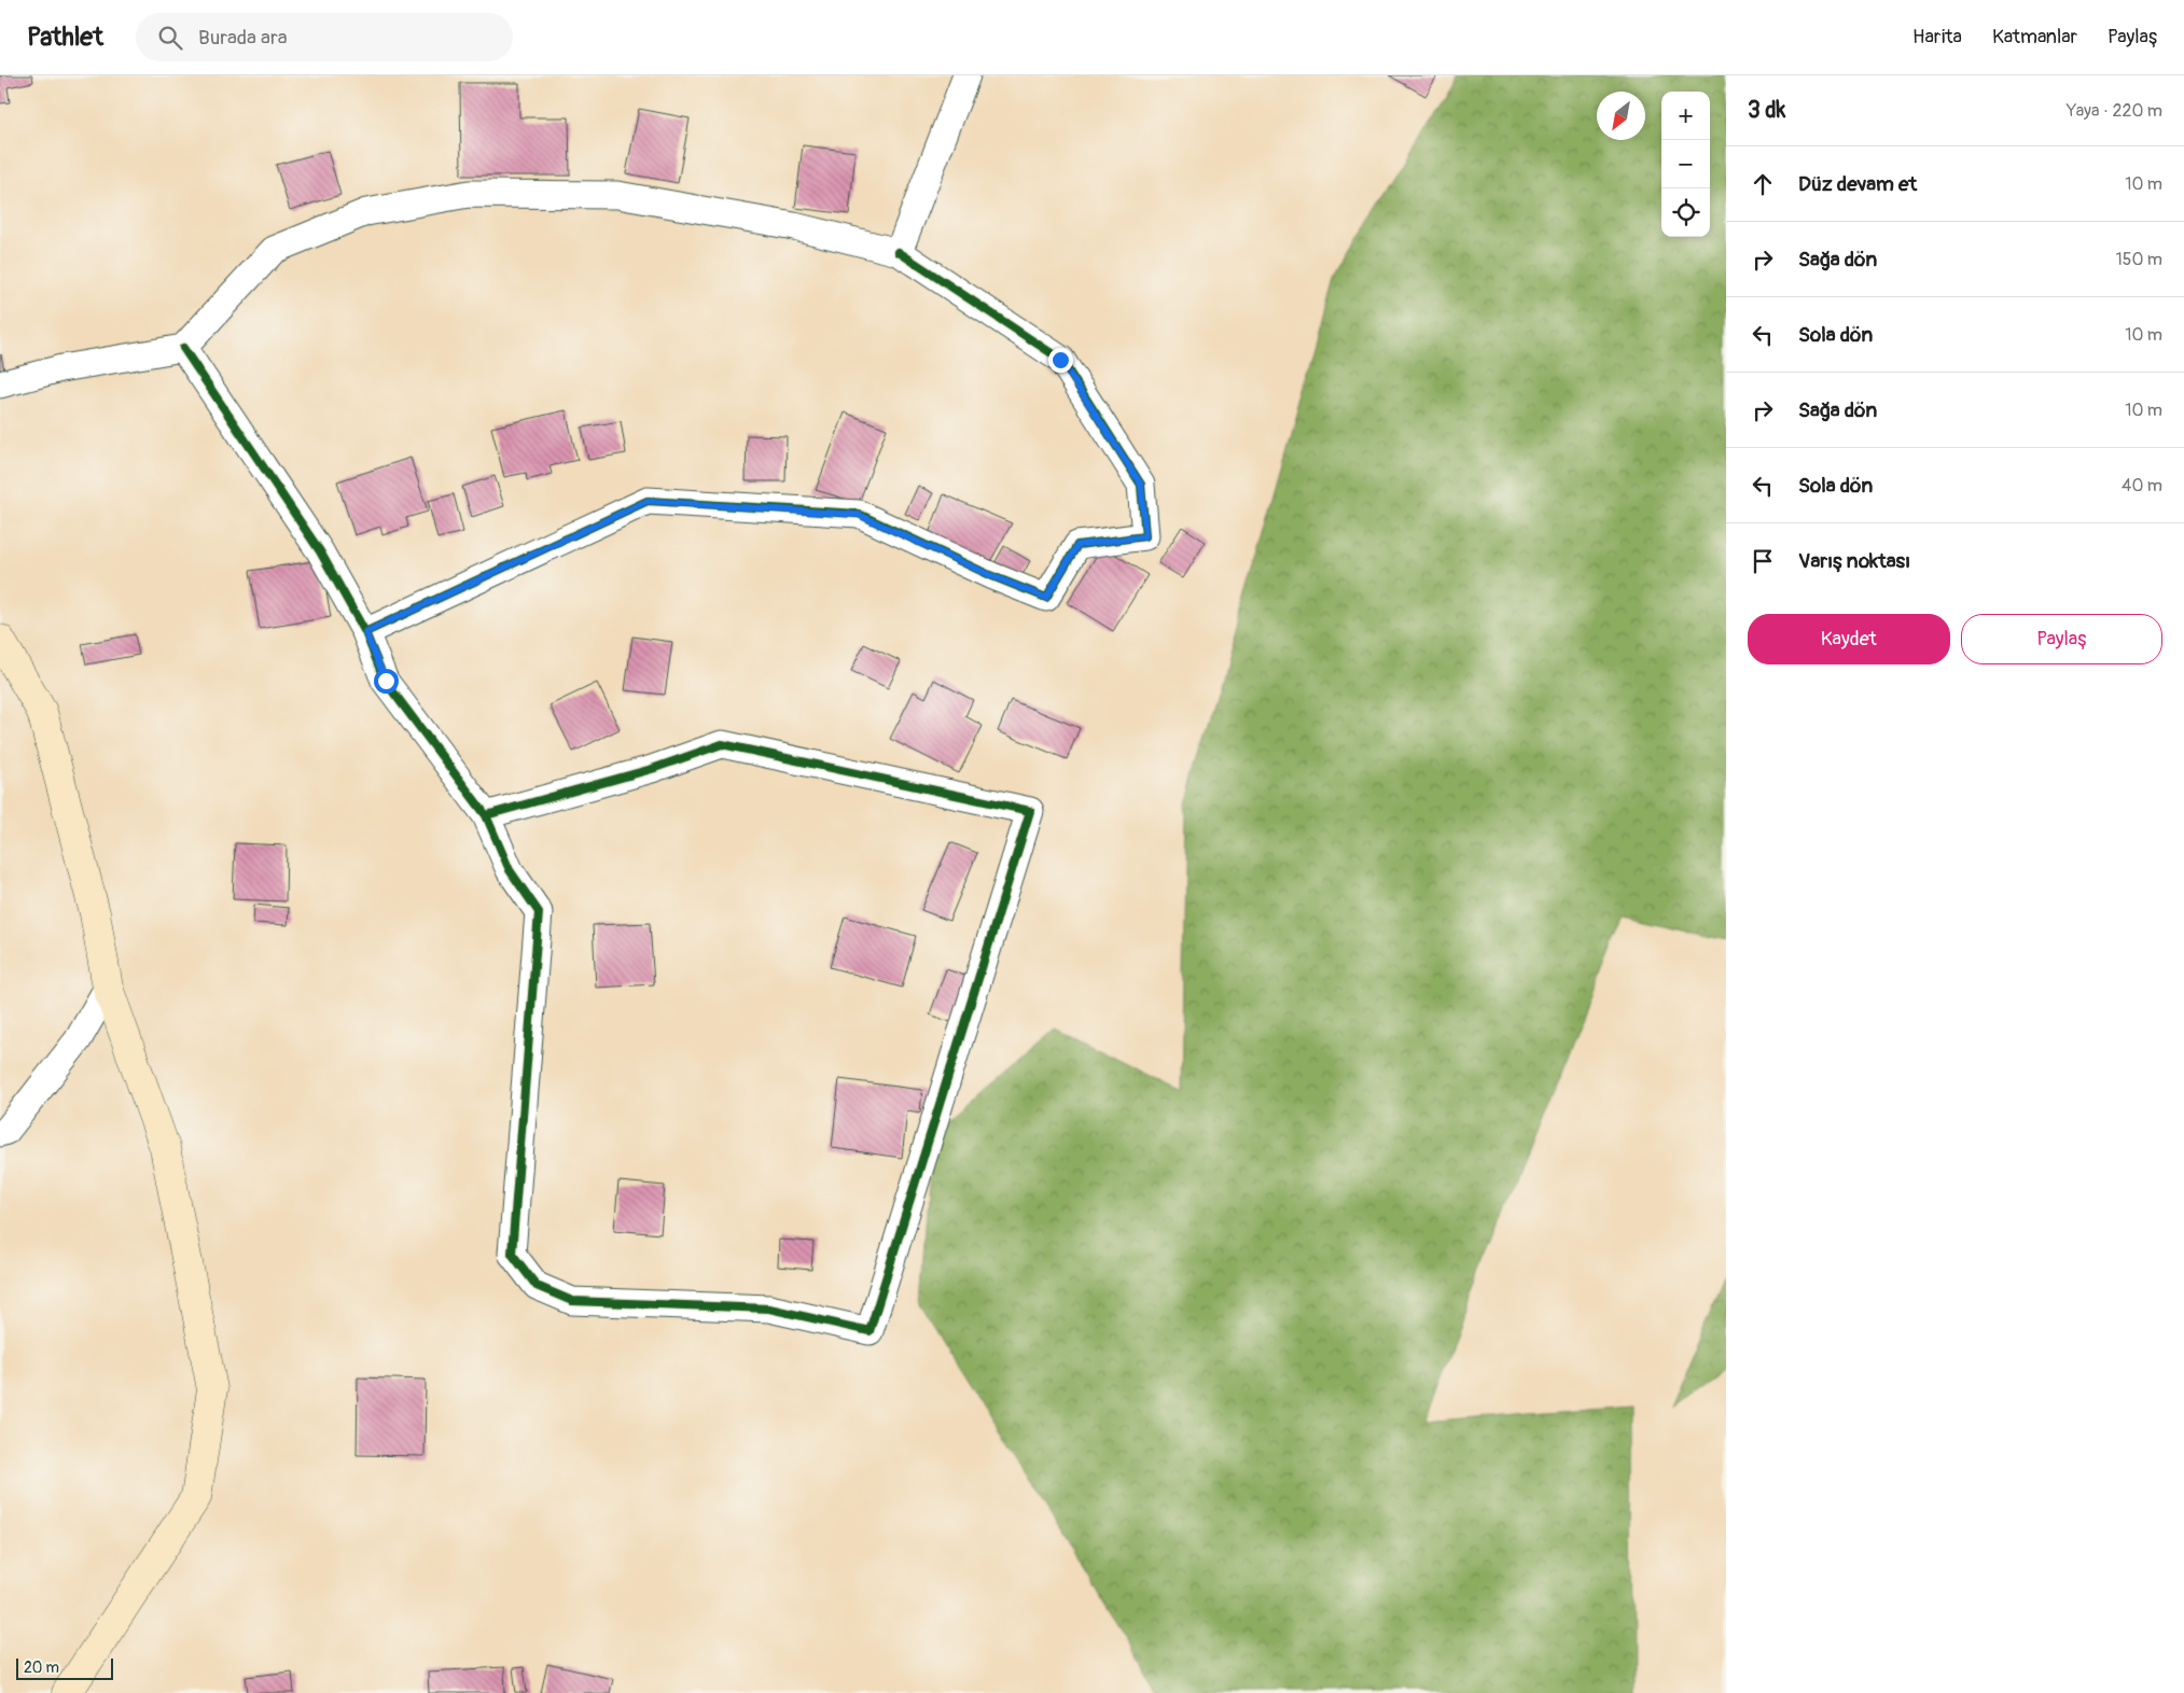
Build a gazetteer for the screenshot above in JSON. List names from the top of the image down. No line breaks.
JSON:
{"scale_bar":"20 m","north":"bottom left","page":{"header":"Pathlet","search":"Burada ara","nav":["Harita","Katmanlar","Paylaş"],"heading":["3 dk","Yaya · 220 m"],"map_buttons":["+","−"],"list":[["Düz devam et","10 m"],["Sağa dön","150 m"],["Sola dön","10 m"],["Sağa dön","10 m"],["Sola dön","40 m"],"Varış noktası"],"buttons":["Kaydet","Paylaş"],"scale":"20 m"}}
